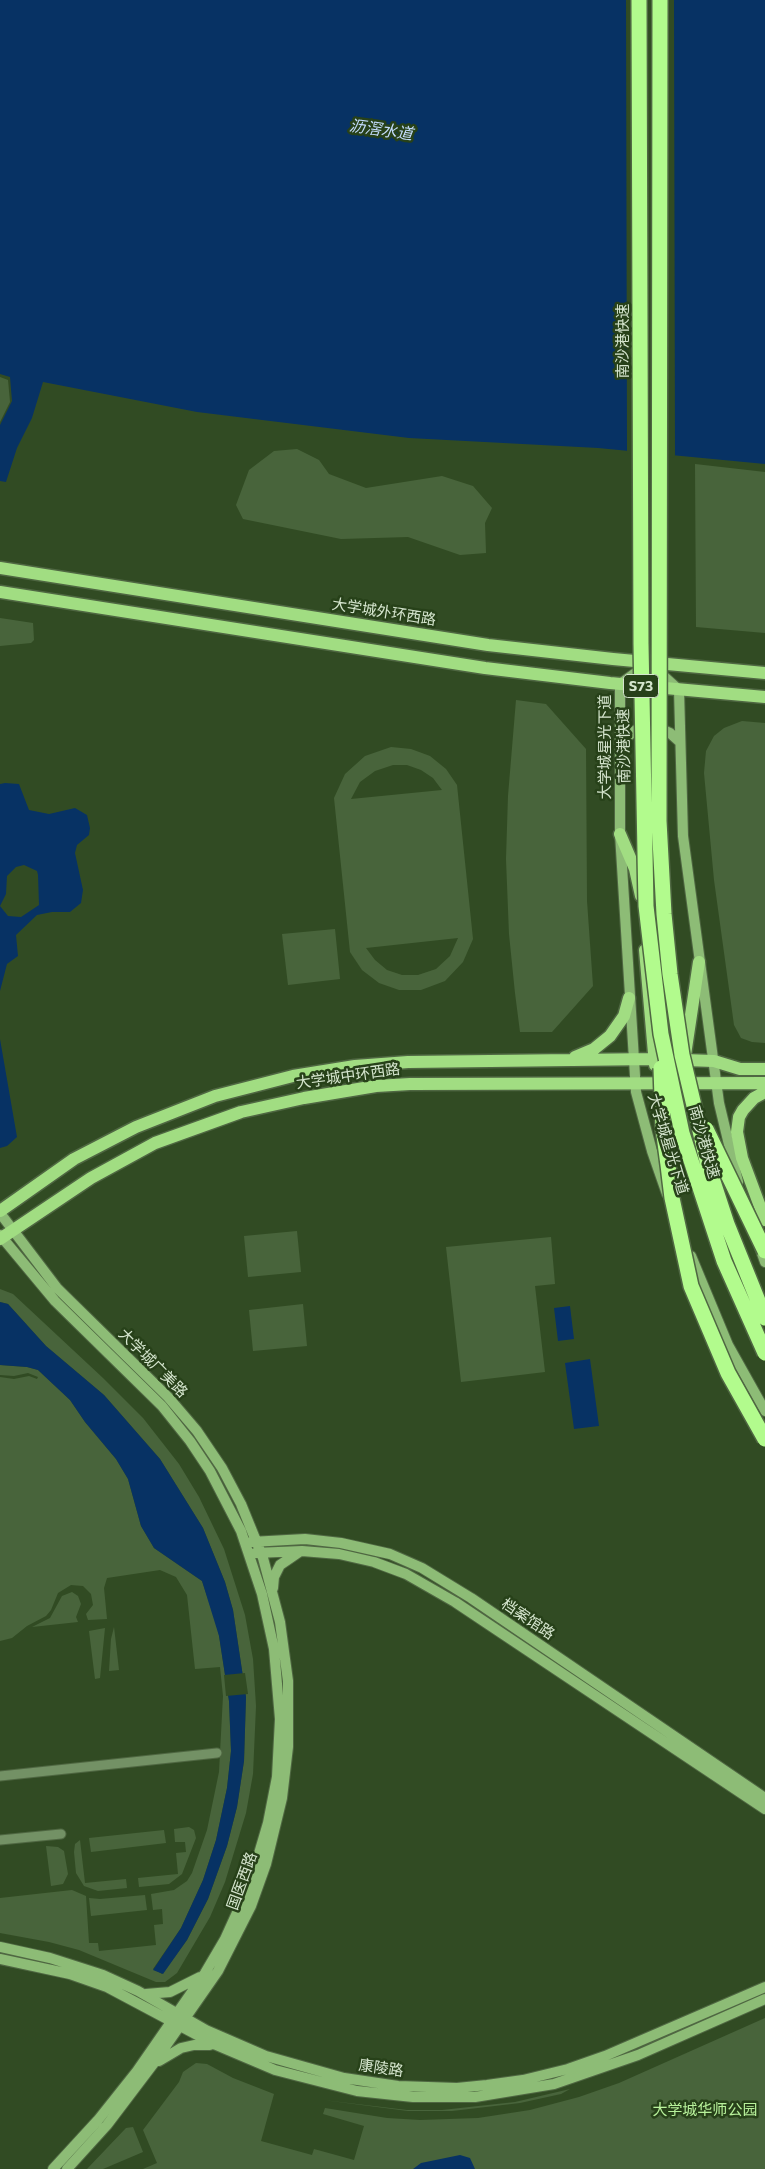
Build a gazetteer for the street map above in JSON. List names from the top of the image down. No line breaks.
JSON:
{"streets":{"highway":["南沙港快速","S73"],"main road":["大学城外环西路","大学城星光下道","大学城中环西路","大学城广美路","档案馆路","国医西路","康陵路"]},"crossings":[["大学城外环西路","大学城星光下道"],["大学城星光下道","大学城中环西路"],["大学城中环西路","大学城广美路"],["大学城广美路","档案馆路"],["大学城广美路","国医西路"],["档案馆路","国医西路"],["国医西路","康陵路"]],"water":["沥滘水道"],"parks":["大学城华师公园"]}
